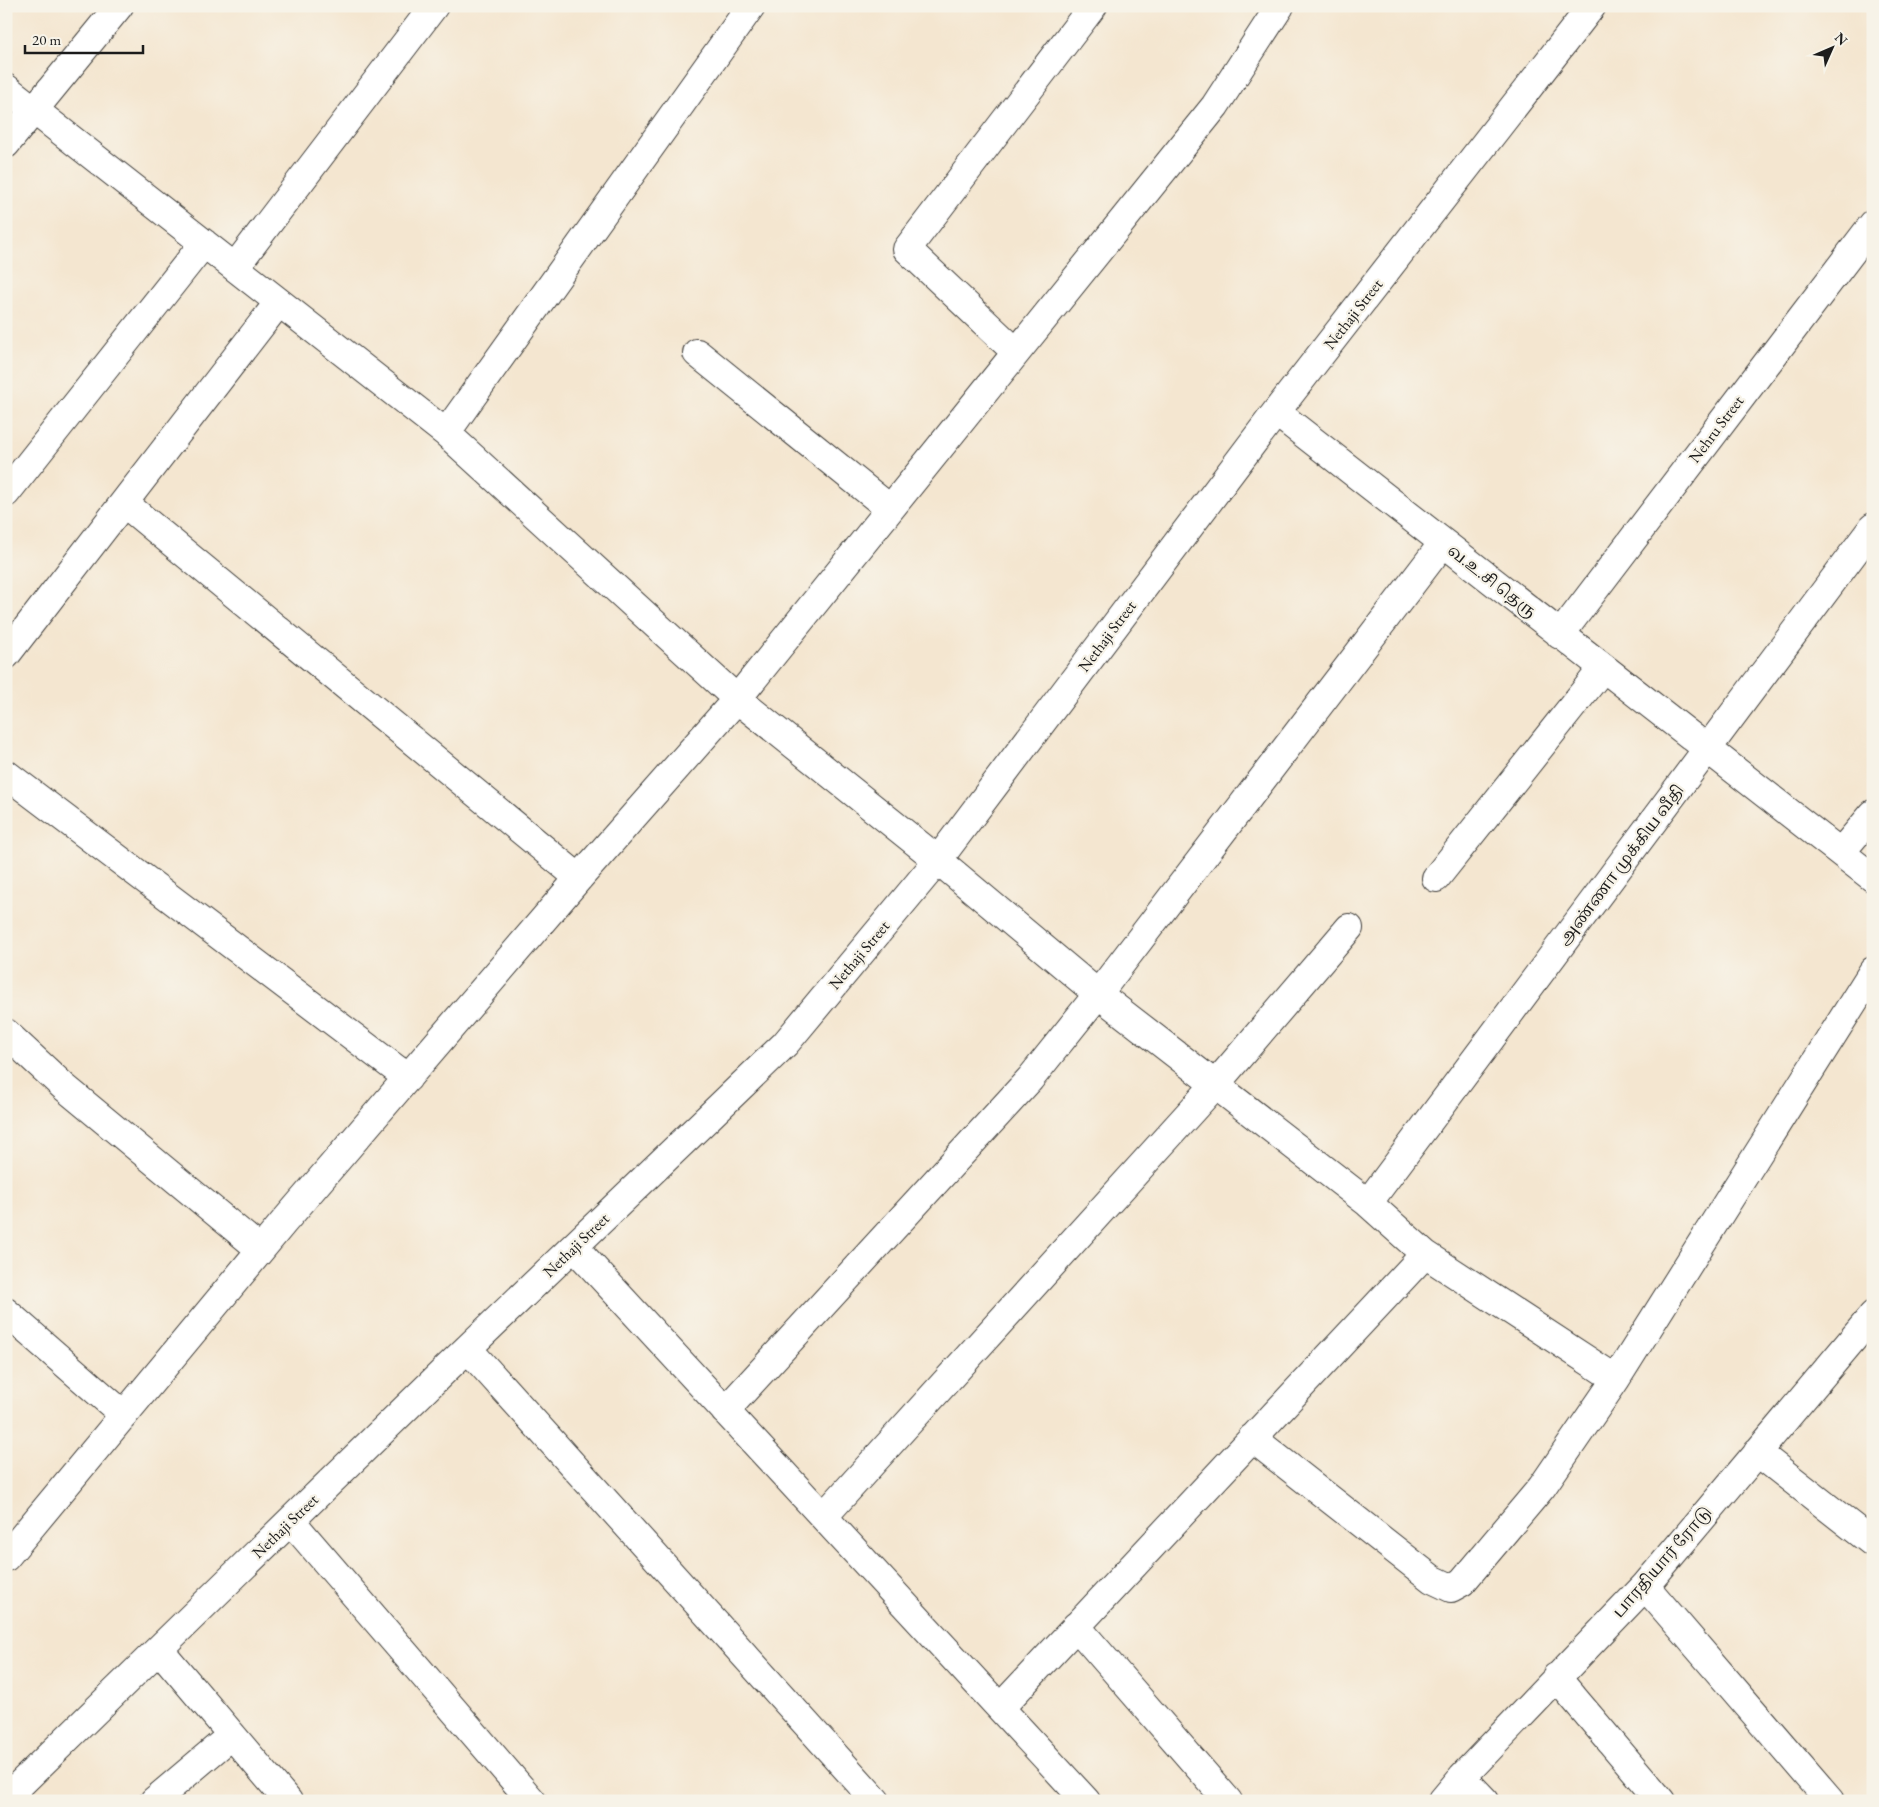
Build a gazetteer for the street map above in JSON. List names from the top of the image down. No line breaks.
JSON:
{"streets":{"street":["Nethaji Street","Nehru Street","வ.உ.சி தெரு","அண்ணா முக்கிய வீதி","பாரதியார் ரோடு"]},"crossings":[["Nethaji Street","வ.உ.சி தெரு"],["Nehru Street","வ.உ.சி தெரு"],["வ.உ.சி தெரு","அண்ணா முக்கிய வீதி"]],"scale_bar":"20 m","north":"top right"}
